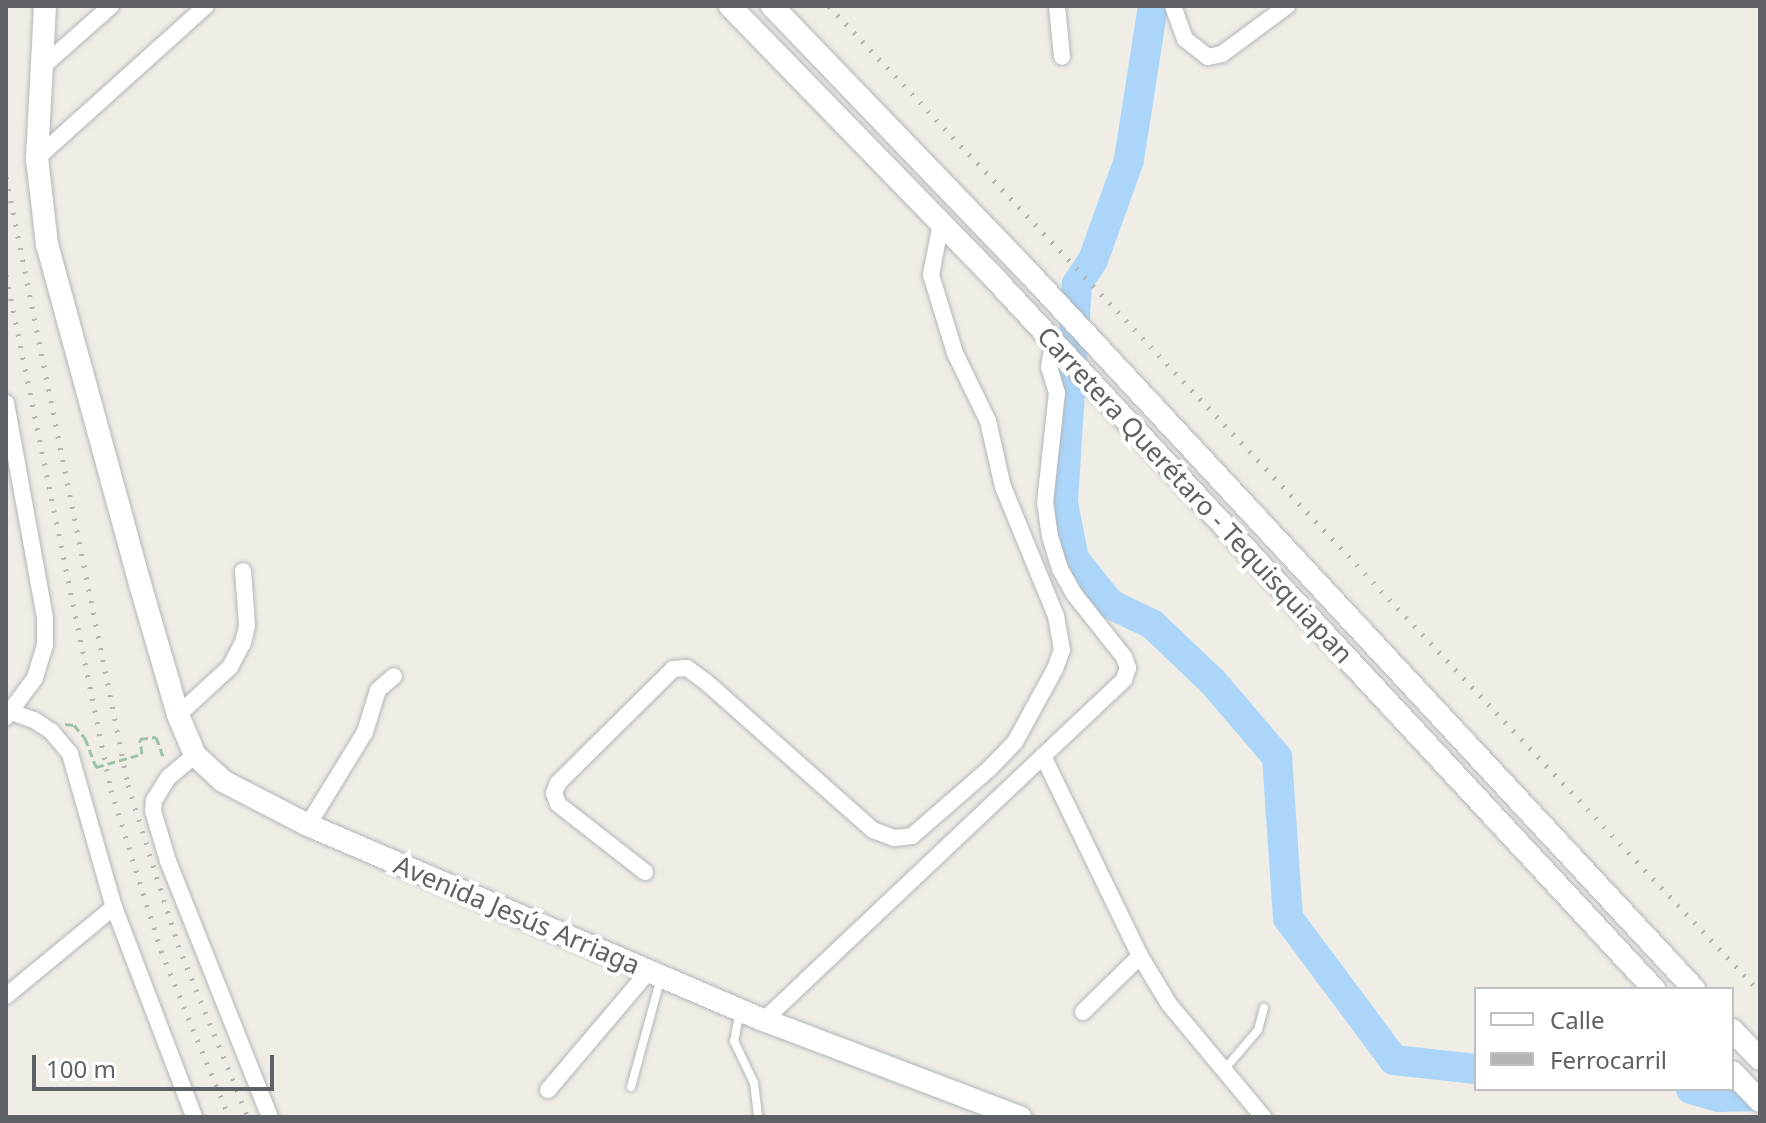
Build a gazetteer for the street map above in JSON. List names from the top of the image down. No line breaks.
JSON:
{"streets":{"main road":["Carretera Querétaro - Tequisquiapan","Avenida Jesús Arriaga"]},"legend":["Calle","Ferrocarril"],"scale_bar":"100 m"}
